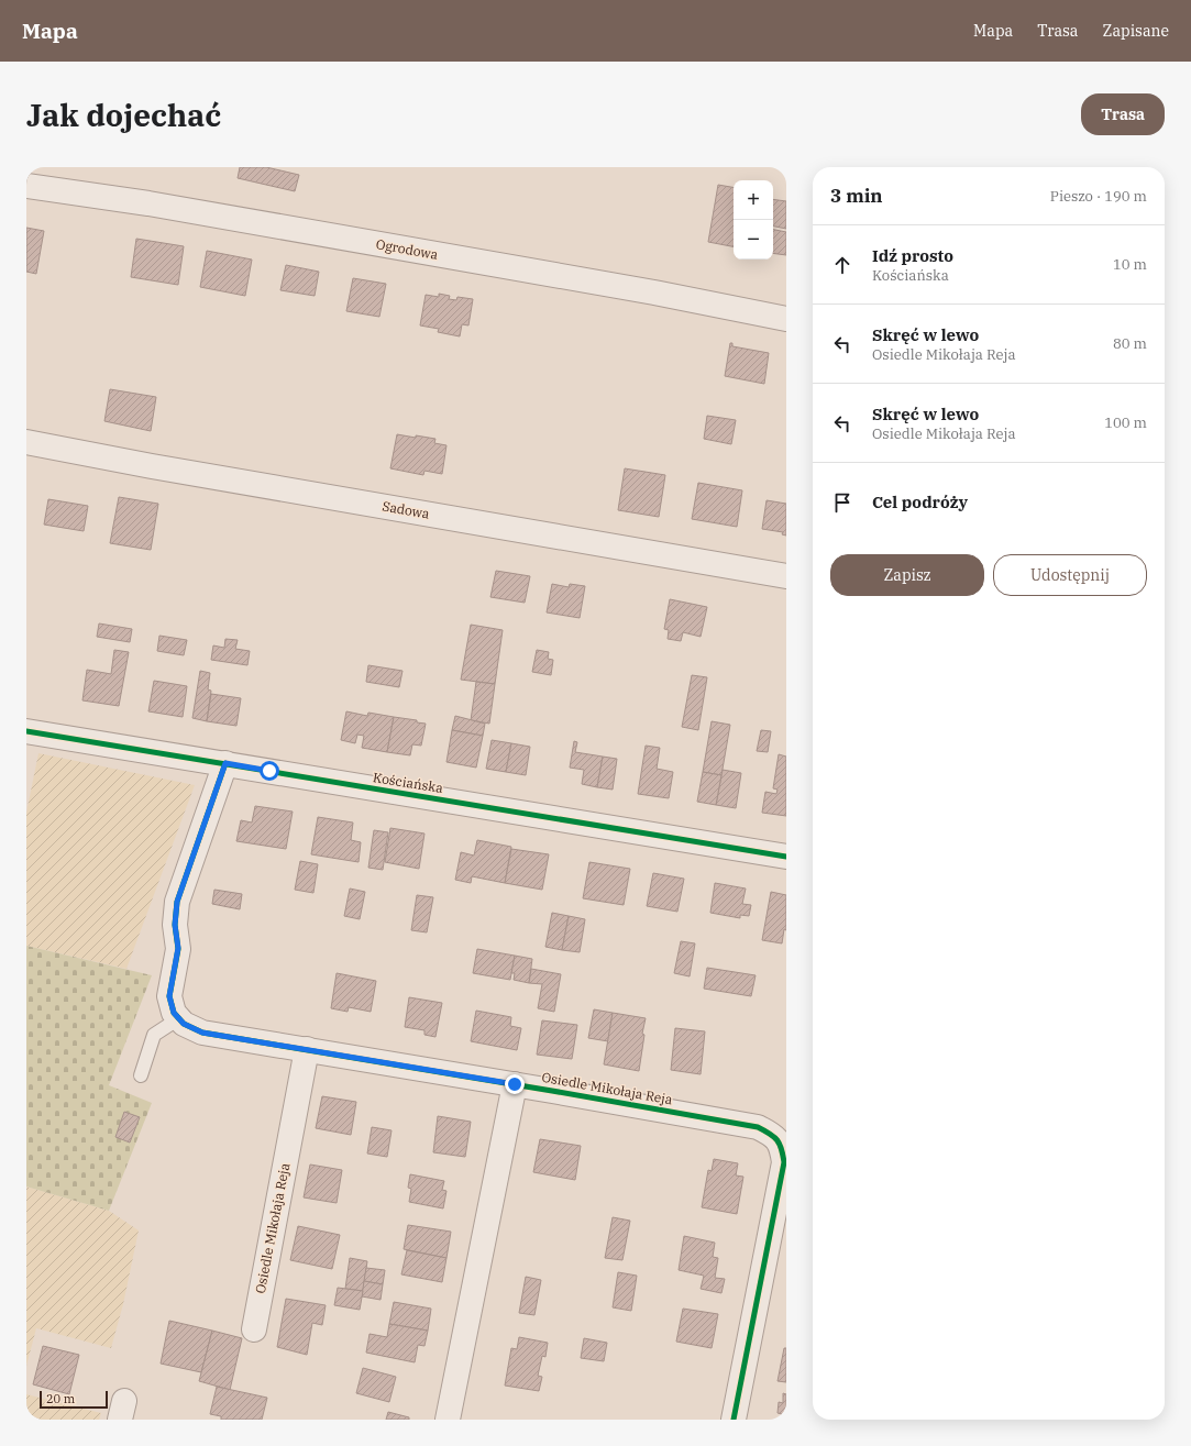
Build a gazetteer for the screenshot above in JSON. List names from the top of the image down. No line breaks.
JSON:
{"streets":{"street":["Ogrodowa","Sadowa","Kościańska","Osiedle Mikołaja Reja"]},"scale_bar":"20 m","page":{"header":"Mapa","nav":["Mapa","Trasa","Zapisane"],"buttons":["Trasa",["Zapisz","Udostępnij"]],"title":"Jak dojechać","heading":["3 min","Pieszo · 190 m"],"map_buttons":["+","−"],"list":[["Idź prosto","Kościańska","10 m"],["Skręć w lewo","Osiedle Mikołaja Reja","80 m"],["Skręć w lewo","Osiedle Mikołaja Reja","100 m"],"Cel podróży"],"scale":"20 m"}}
